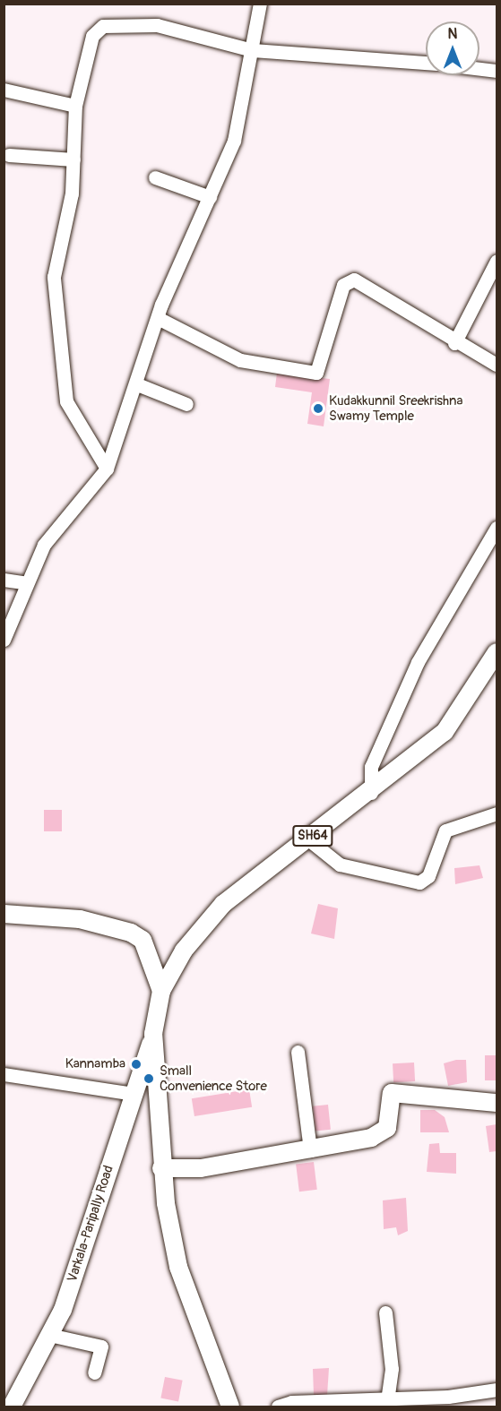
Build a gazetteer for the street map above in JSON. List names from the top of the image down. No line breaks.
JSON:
{"streets":{"main road":["SH64","Varkala-Paripally Road"]},"crossings":[["SH64","Varkala-Paripally Road"]],"places":["Kudakkunnil Sreekrishna Swamy Temple","Kannamba","Small Convenience Store"],"north":"top"}
